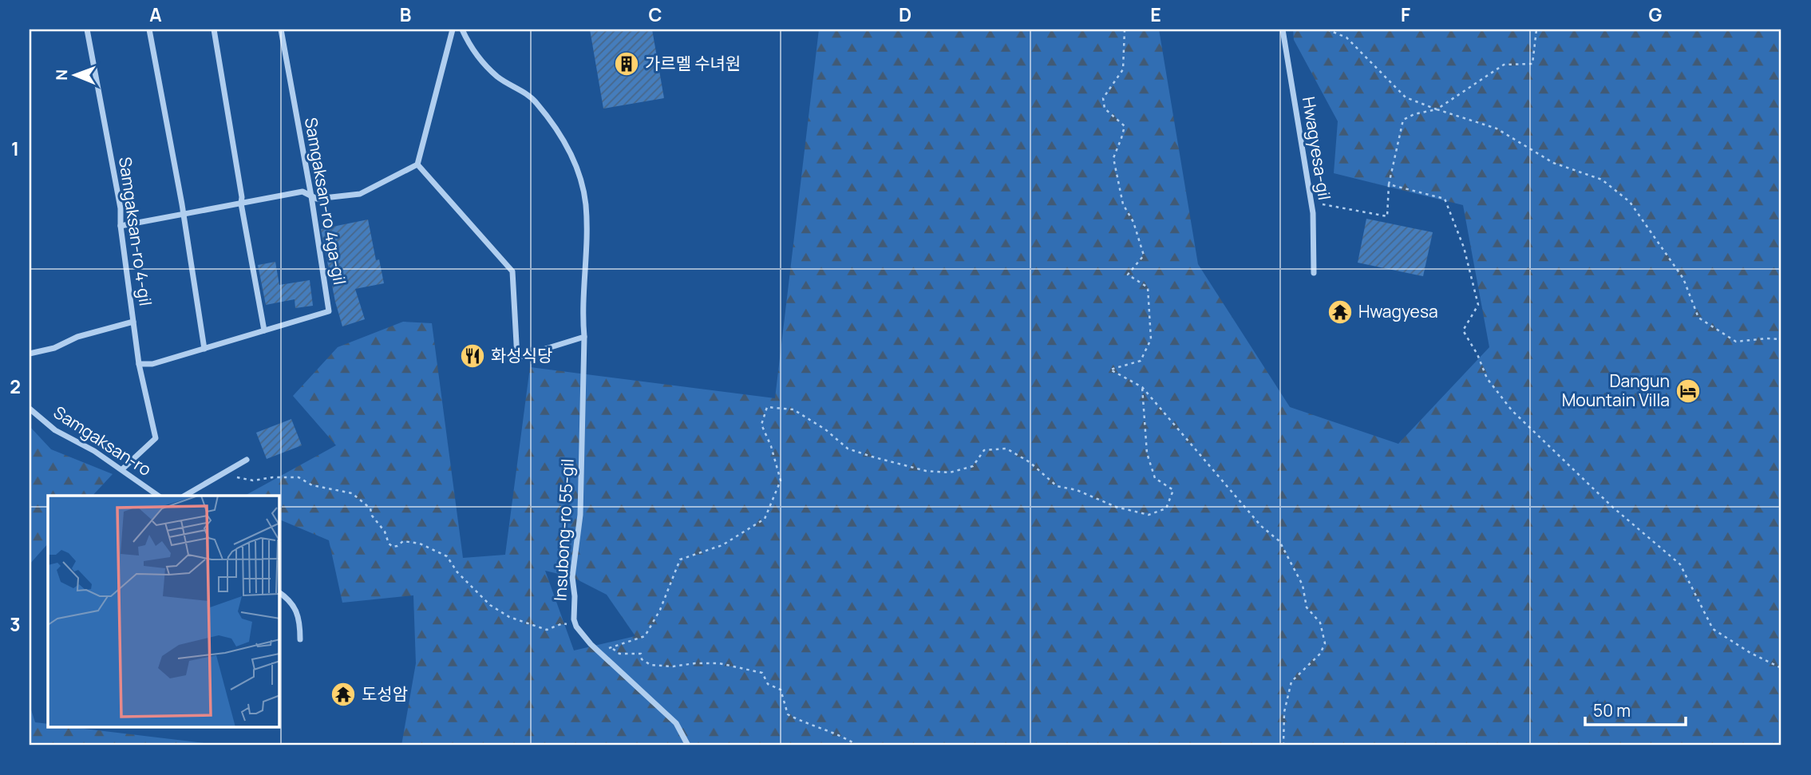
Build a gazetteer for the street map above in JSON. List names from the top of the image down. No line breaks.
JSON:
{"streets":{"street":["Hwagyesa-gil","Samgaksan-ro 4ga-gil","Samgaksan-ro 4-gil","Samgaksan-ro","Insubong-ro 55-gil"]},"crossings":[["Samgaksan-ro 4ga-gil","Samgaksan-ro 4-gil"],["Samgaksan-ro 4-gil","Samgaksan-ro"]],"places":{"building":["가르멜 수녀원"],"temple":["Hwagyesa","도성암"],"restaurant":["화성식당"],"hotel":["Dangun Mountain Villa"]},"scale_bar":"50 m","north":"left","grid":{"columns":["A","B","C","D","E","F","G"],"rows":["1","2","3"]}}
